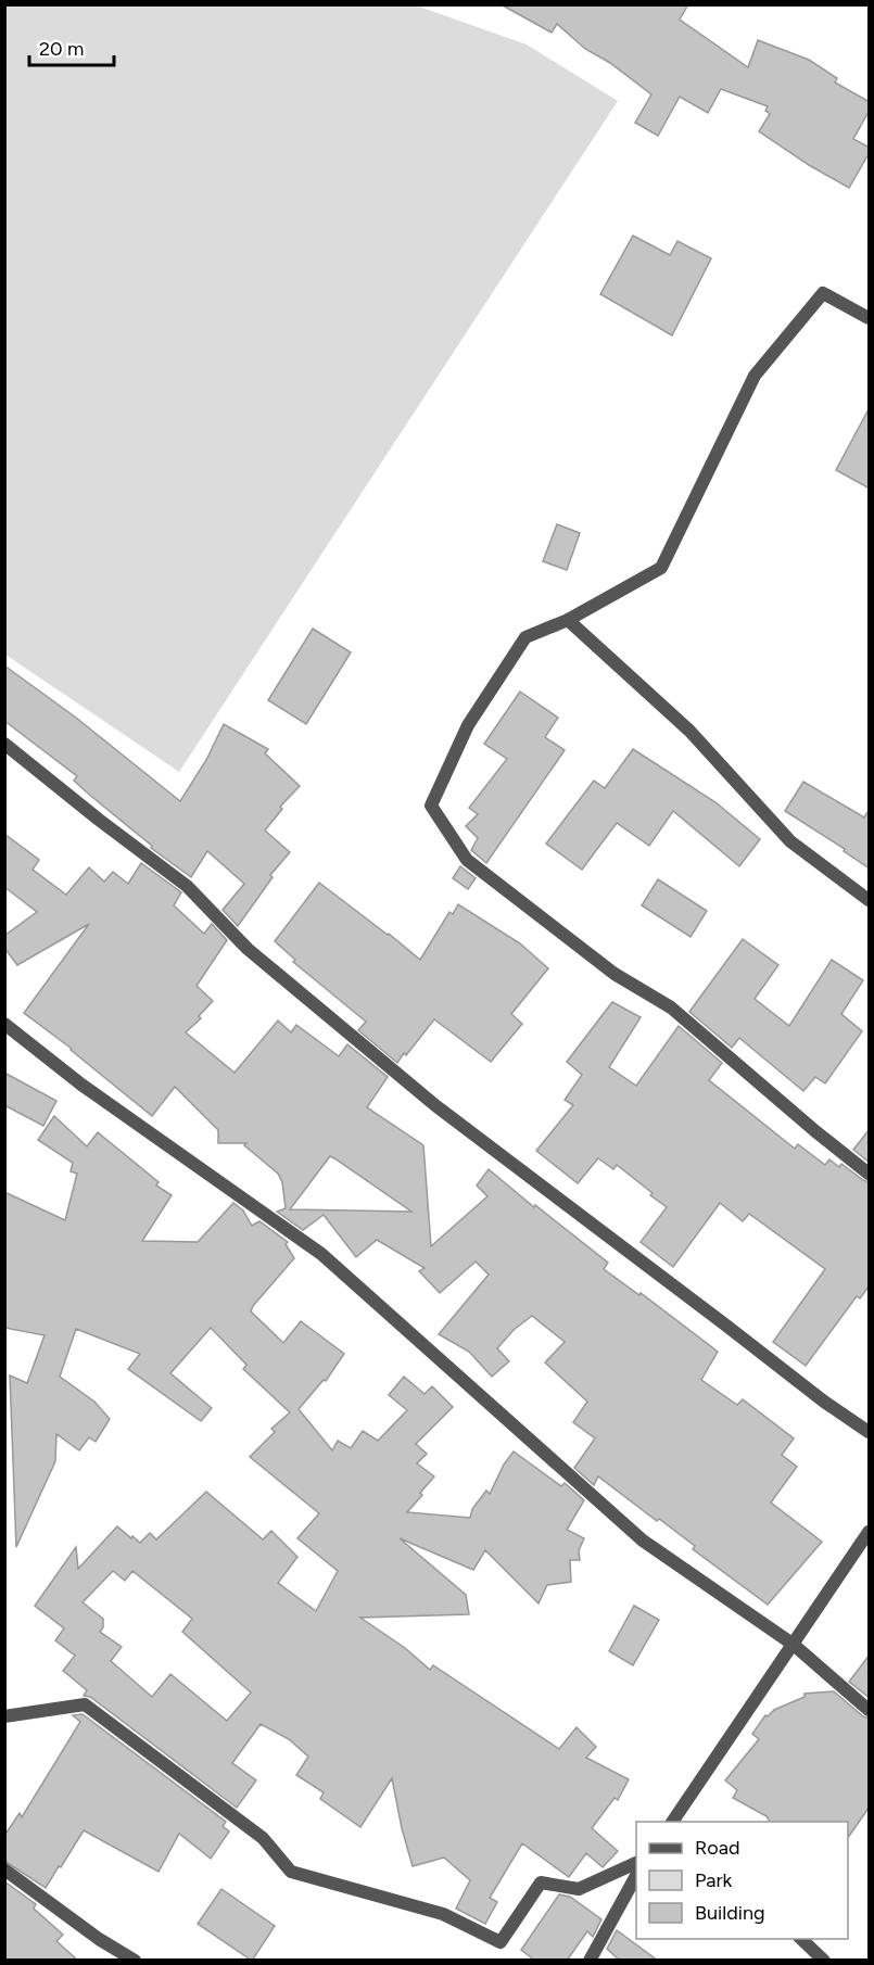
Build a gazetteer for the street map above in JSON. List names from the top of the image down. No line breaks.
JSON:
{"legend":["Road","Park","Building"],"scale_bar":"20 m"}
